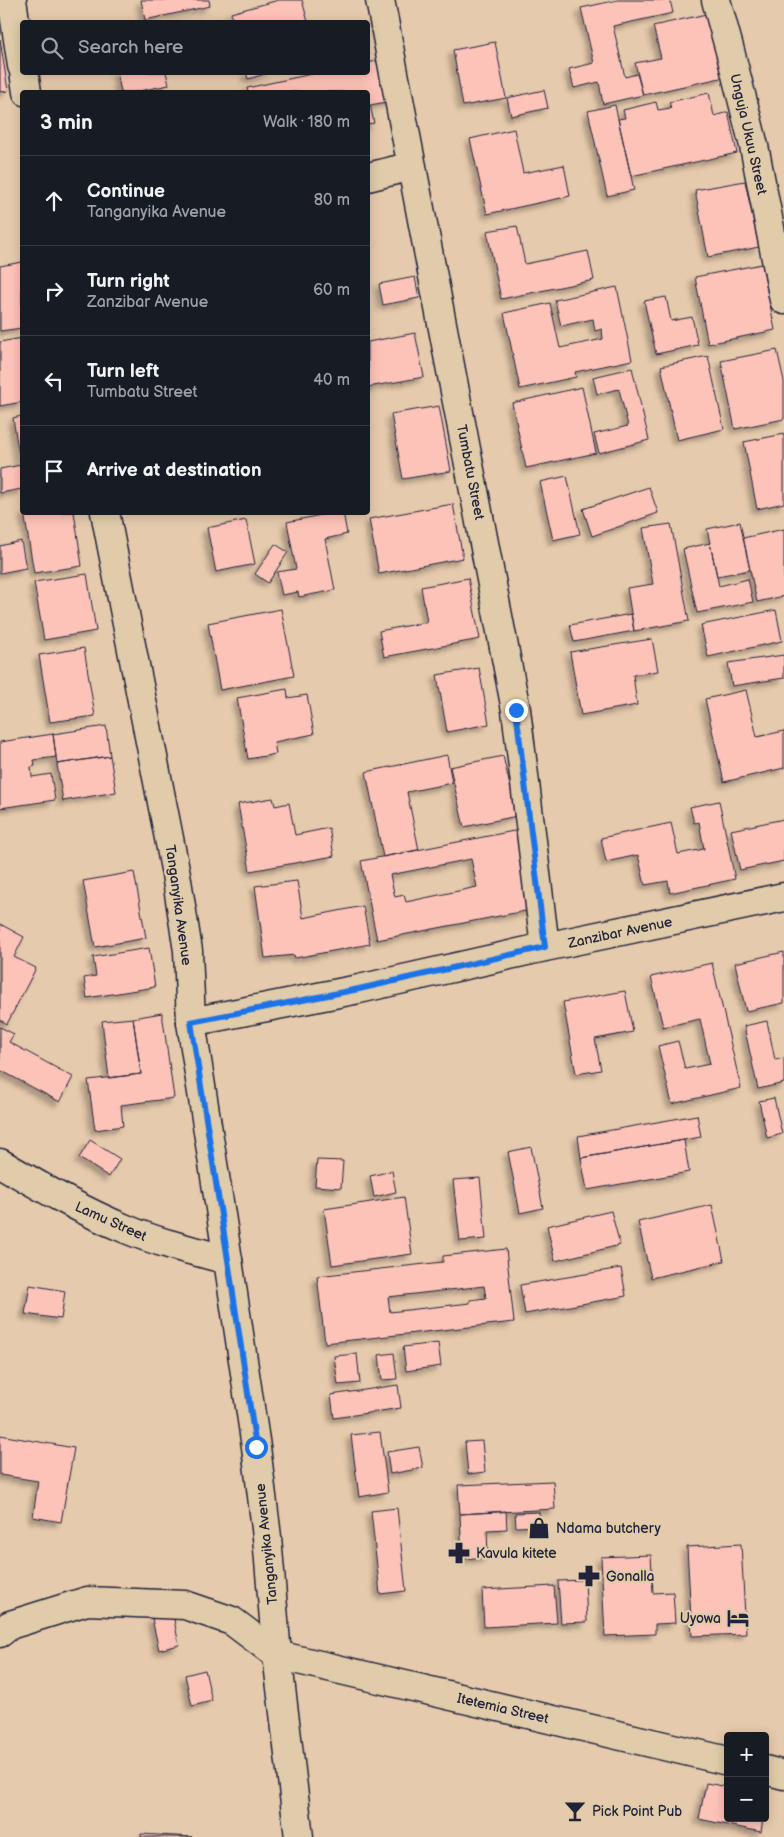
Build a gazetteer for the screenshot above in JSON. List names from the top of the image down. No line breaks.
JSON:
{"streets":{"street":["Unguja Ukuu Street","Tumbatu Street","Tanganyika Avenue","Zanzibar Avenue","Lamu Street","Itetemia Street"]},"crossings":[["Tumbatu Street","Zanzibar Avenue"],["Tanganyika Avenue","Zanzibar Avenue"],["Tanganyika Avenue","Lamu Street"],["Tanganyika Avenue","Itetemia Street"]],"places":{"shop":["Ndama butchery"],"pharmacy":["Kavula kitete","Gonalla"],"hotel":["Uyowa"],"bar":["Pick Point Pub"]},"page":{"search":"Search here","heading":["3 min","Walk · 180 m"],"list":[["Continue","Tanganyika Avenue","80 m"],["Turn right","Zanzibar Avenue","60 m"],["Turn left","Tumbatu Street","40 m"],"Arrive at destination"],"map_buttons":["+","−"]}}
